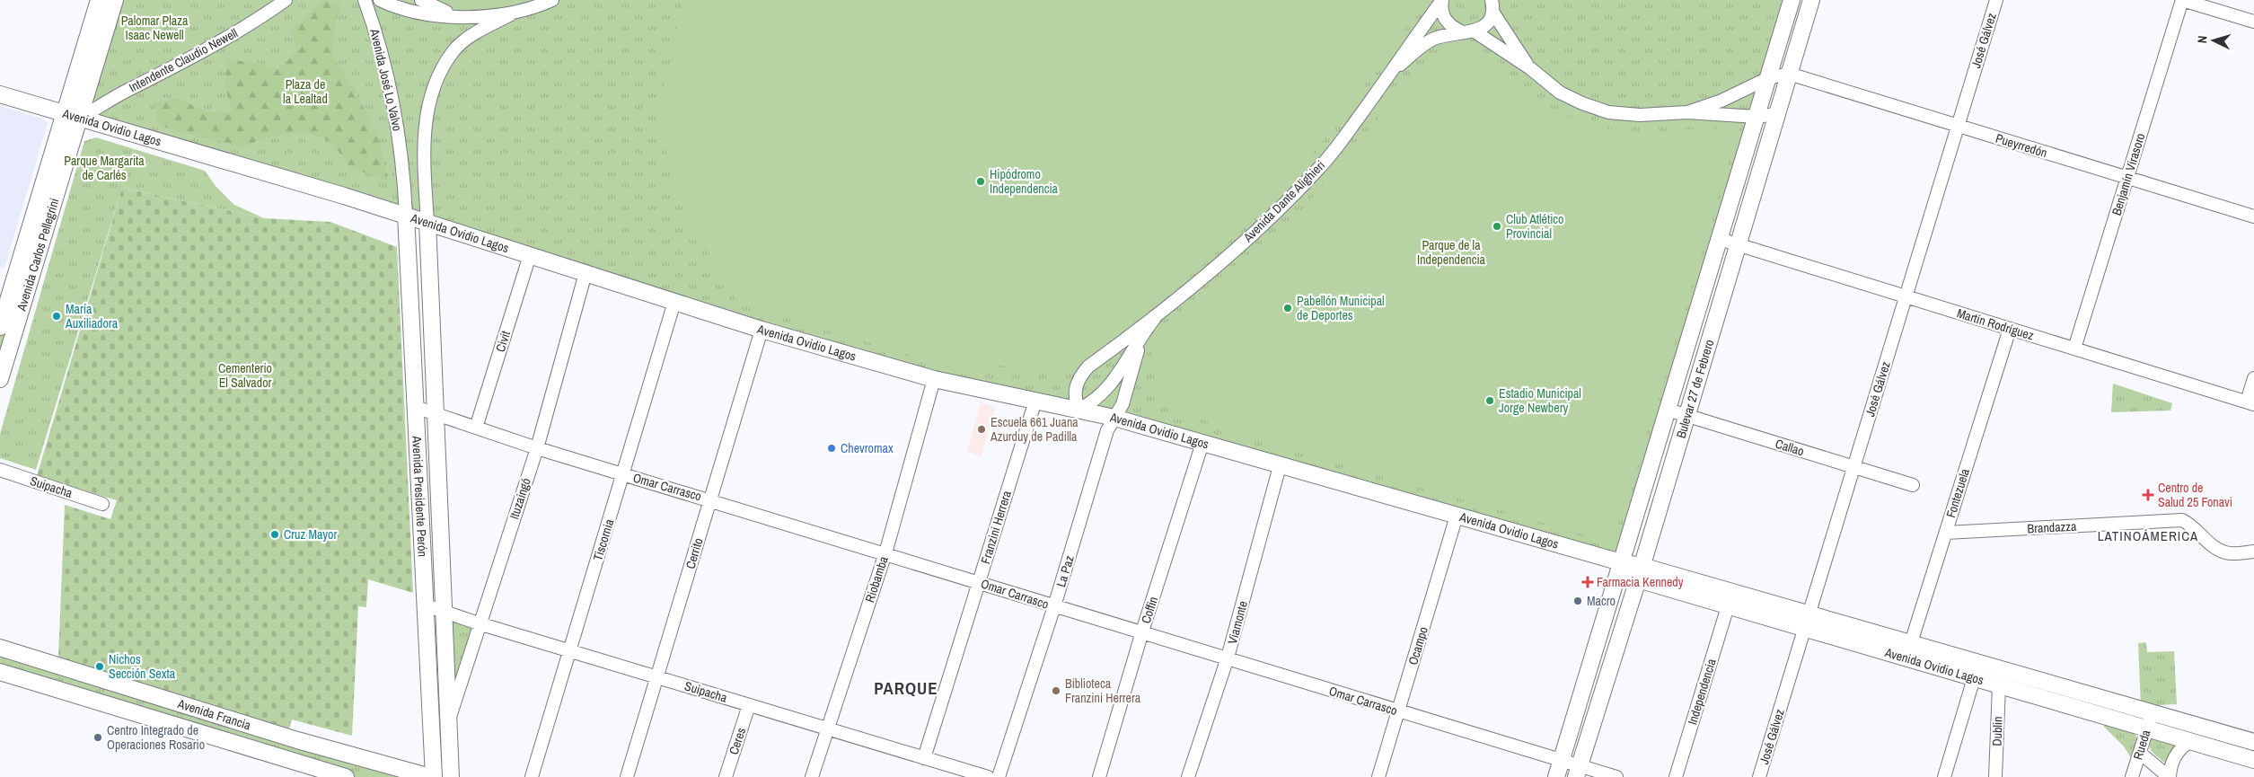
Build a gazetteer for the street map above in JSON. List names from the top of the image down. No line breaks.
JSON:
{"streets":{"main road":["Avenida Ovidio Lagos","Avenida Carlos Pellegrini","Bulevar 27 de Febrero","Avenida Presidente Perón","Avenida Francia"],"street":["José Gálvez","Intendente Claudio Newell","Avenida José Lo Valvo","Pueyrredón","Benjamín Virasoro","Avenida Dante Alighieri","Martín Rodríguez","Civit","Callao","Suipacha","Omar Carrasco","Fontezuela","Ituzaingó","Franzini Herrera","Brandazza","Tiscornia","Cerrito","La Paz","Riobamba","Coffin","Viamonte","Ocampo","Independencia","Dublin","Ceres","Rueda"]},"crossings":[["José Gálvez","Avenida Ovidio Lagos"],["José Gálvez","Pueyrredón"],["José Gálvez","Martín Rodríguez"],["José Gálvez","Callao"],["Intendente Claudio Newell","Avenida Ovidio Lagos"],["Intendente Claudio Newell","Avenida Carlos Pellegrini"],["Avenida José Lo Valvo","Avenida Ovidio Lagos"],["Avenida José Lo Valvo","Avenida Presidente Perón"],["Avenida Ovidio Lagos","Avenida Dante Alighieri"],["Avenida Ovidio Lagos","Avenida Carlos Pellegrini"],["Avenida Ovidio Lagos","Civit"],["Avenida Ovidio Lagos","Bulevar 27 de Febrero"],["Avenida Ovidio Lagos","Fontezuela"],["Avenida Ovidio Lagos","Avenida Presidente Perón"],["Avenida Ovidio Lagos","Ituzaingó"],["Avenida Ovidio Lagos","Franzini Herrera"],["Avenida Ovidio Lagos","Tiscornia"],["Avenida Ovidio Lagos","Cerrito"],["Avenida Ovidio Lagos","La Paz"],["Avenida Ovidio Lagos","Riobamba"],["Avenida Ovidio Lagos","Coffin"],["Avenida Ovidio Lagos","Viamonte"],["Avenida Ovidio Lagos","Ocampo"],["Avenida Ovidio Lagos","Independencia"],["Avenida Ovidio Lagos","Dublin"],["Avenida Ovidio Lagos","Rueda"],["Pueyrredón","Benjamín Virasoro"],["Pueyrredón","Bulevar 27 de Febrero"],["Benjamín Virasoro","Martín Rodríguez"],["Avenida Dante Alighieri","La Paz"],["Martín Rodríguez","Bulevar 27 de Febrero"],["Martín Rodríguez","Fontezuela"],["Civit","Omar Carrasco"],["Bulevar 27 de Febrero","Callao"],["Bulevar 27 de Febrero","Omar Carrasco"],["Suipacha","Avenida Presidente Perón"],["Suipacha","Ituzaingó"],["Suipacha","Franzini Herrera"],["Suipacha","Tiscornia"],["Suipacha","Cerrito"],["Suipacha","Riobamba"],["Suipacha","Ceres"],["Omar Carrasco","Avenida Presidente Perón"],["Omar Carrasco","Ituzaingó"],["Omar Carrasco","Franzini Herrera"],["Omar Carrasco","Tiscornia"],["Omar Carrasco","Cerrito"],["Omar Carrasco","La Paz"],["Omar Carrasco","Riobamba"],["Omar Carrasco","Coffin"],["Omar Carrasco","Viamonte"],["Omar Carrasco","Ocampo"],["Fontezuela","Brandazza"],["Avenida Presidente Perón","Ituzaingó"]],"districts":["LATINOÁMERICA","PARQUE"],"parks":["Palomar Plaza Isaac Newell","Plaza de la Lealtad","Parque Margarita de Carlés","Parque de la Independencia","Cementerio El Salvador"],"places":{"other":["Hipódromo Independencia","Club Atlético Provincial","Pabellón Municipal de Deportes","María Auxiliadora","Estadio Municipal Jorge Newbery","Escuela 661 Juana Azurduy de Padilla","Chevromax","Cruz Mayor","Macro","Nichos Sección Sexta","Biblioteca Franzini Herrera","Centro Integrado de Operaciones Rosario"],"health":["Centro de Salud 25 Fonavi","Farmacia Kennedy"]},"north":"left"}
